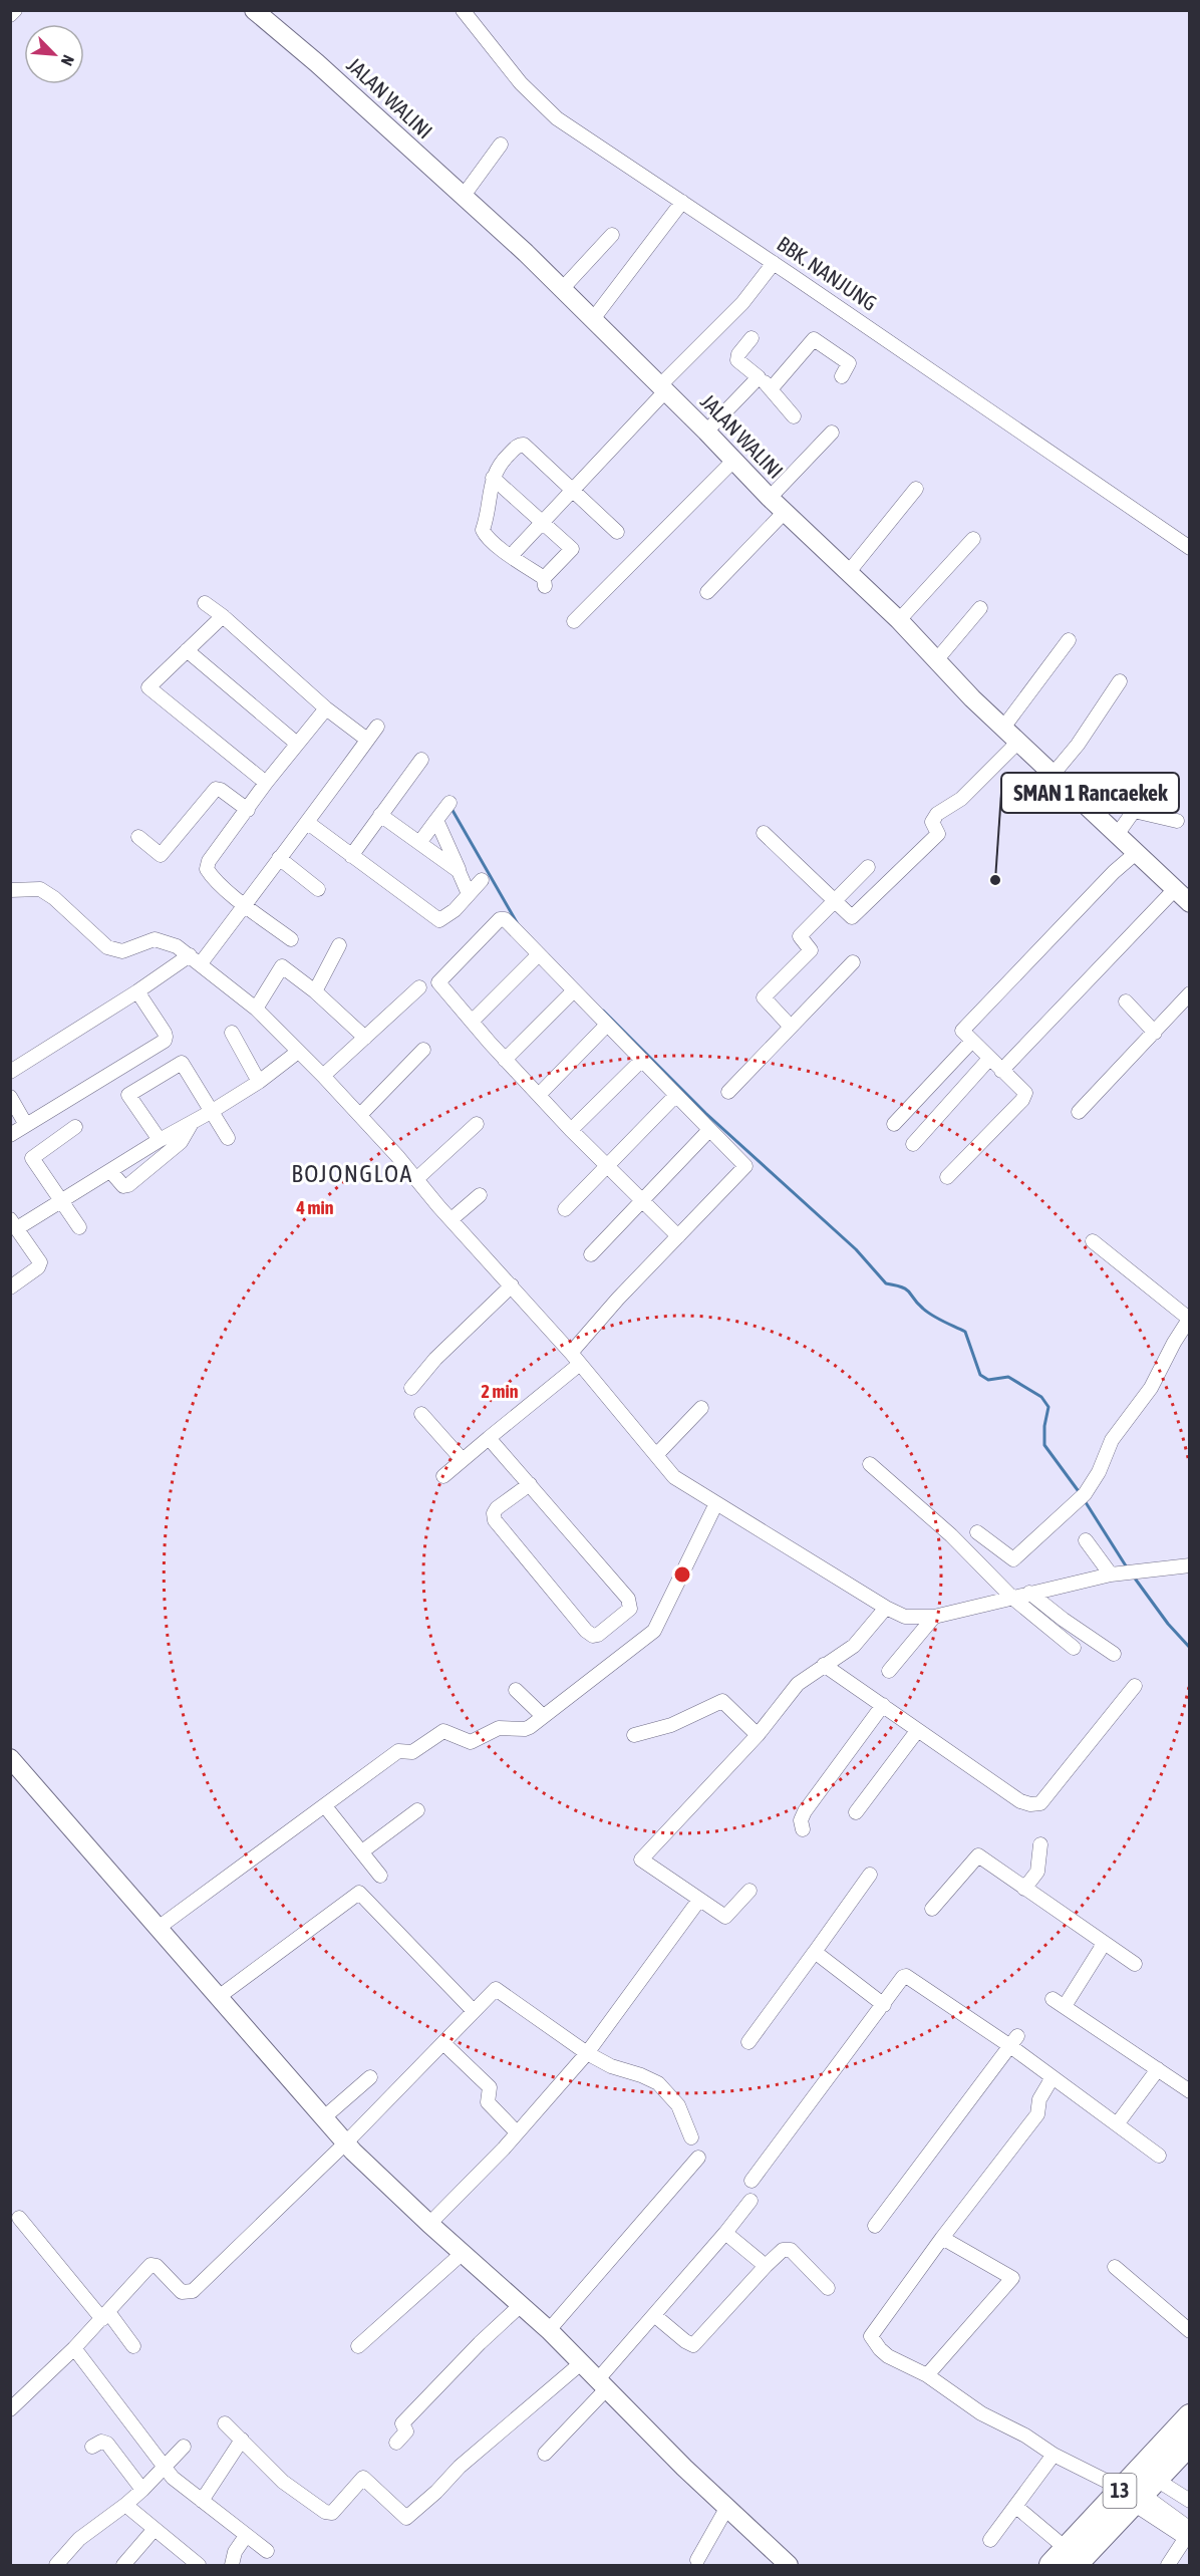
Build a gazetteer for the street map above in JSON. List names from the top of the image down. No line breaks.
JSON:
{"streets":{"highway":["13"],"street":["JALAN WALINI","BBK. NANJUNG"]},"districts":["BOJONGLOA"],"places":["SMAN 1 Rancaekek"],"north":"bottom right","rings":["4 min","2 min"]}
